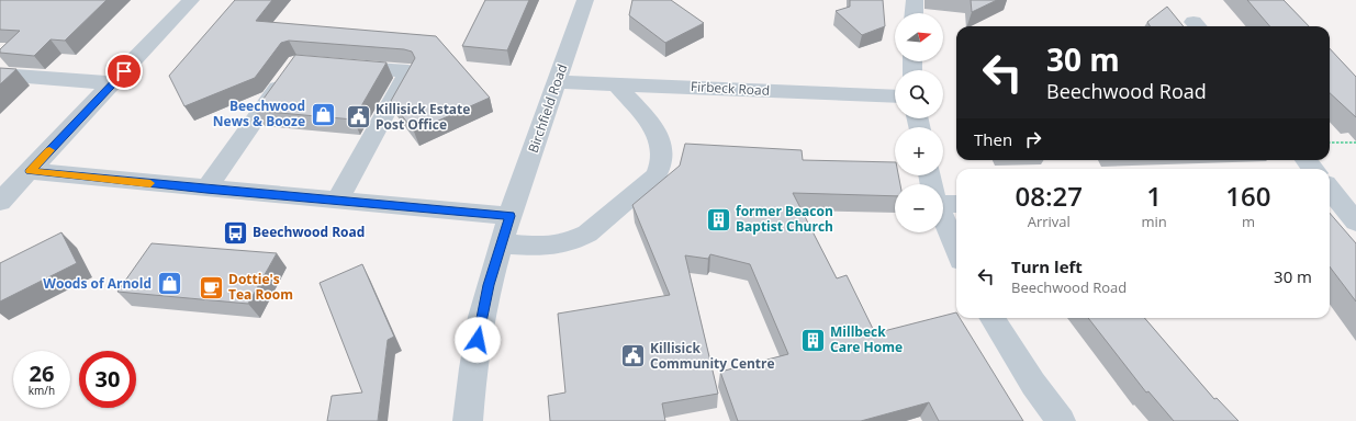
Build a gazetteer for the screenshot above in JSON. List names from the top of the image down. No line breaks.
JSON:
{"streets":{"street":["Firbeck Road","Birchfield Road"]},"crossings":[["Firbeck Road","Birchfield Road"]],"places":{"shop":["Beechwood News & Booze","Woods of Arnold"],"public building":["Killisick Estate Post Office","Killisick Community Centre"],"building":["former Beacon Baptist Church","Millbeck Care Home"],"bus stop":["Beechwood Road"],"cafe":["Dottie's Tea Room"]},"north":"right","page":{"map_buttons":["+","−"],"turn":["30 m","Beechwood Road"],"then":"Then","eta":["08:27","Arrival","1","min","160","m"],"list":[{"name":"Turn left","note":"Beechwood Road","value":"30 m"}],"speed":"26 km/h","limit":"30"}}
